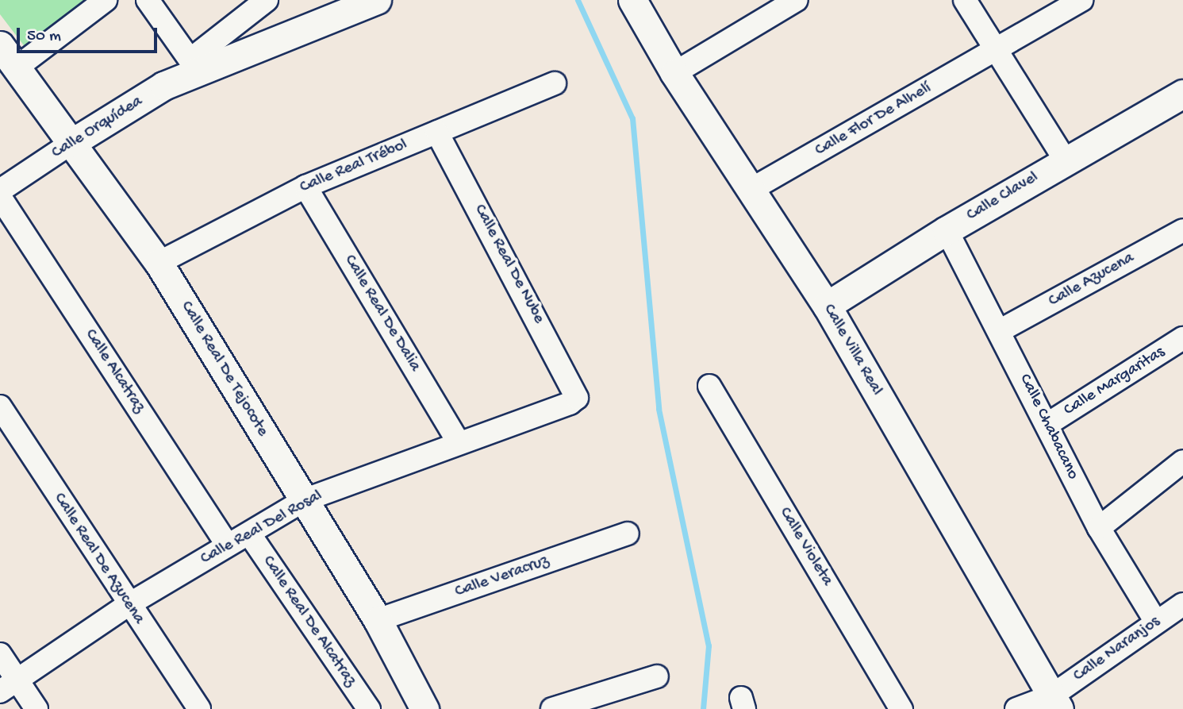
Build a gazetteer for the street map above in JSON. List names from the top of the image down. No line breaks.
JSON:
{"streets":{"street":["Calle Flor De Alhelí","Calle Orquídea","Calle Real Trébol","Calle Clavel","Calle Real De Nube","Calle Azucena","Calle Real De Dalia","Calle Villa Real","Calle Real De Tejocote","Calle Alcatraz","Calle Margaritas","Calle Chabacano","Calle Real Del Rosal","Calle Violeta","Calle Real De Azucena","Calle Veracruz","Calle Real De Alcatraz","Calle Naranjos"]},"crossings":[["Calle Flor De Alhelí","Calle Villa Real"],["Calle Orquídea","Calle Real De Tejocote"],["Calle Real Trébol","Calle Real De Nube"],["Calle Real Trébol","Calle Real De Dalia"],["Calle Real Trébol","Calle Real De Tejocote"],["Calle Clavel","Calle Villa Real"],["Calle Clavel","Calle Chabacano"],["Calle Real De Nube","Calle Real Del Rosal"],["Calle Azucena","Calle Chabacano"],["Calle Real De Dalia","Calle Real Del Rosal"],["Calle Villa Real","Calle Naranjos"],["Calle Real De Tejocote","Calle Real Del Rosal"],["Calle Real De Tejocote","Calle Veracruz"],["Calle Alcatraz","Calle Real Del Rosal"],["Calle Margaritas","Calle Chabacano"],["Calle Chabacano","Calle Naranjos"],["Calle Real Del Rosal","Calle Real De Azucena"],["Calle Real Del Rosal","Calle Real De Alcatraz"]],"scale_bar":"50 m"}
